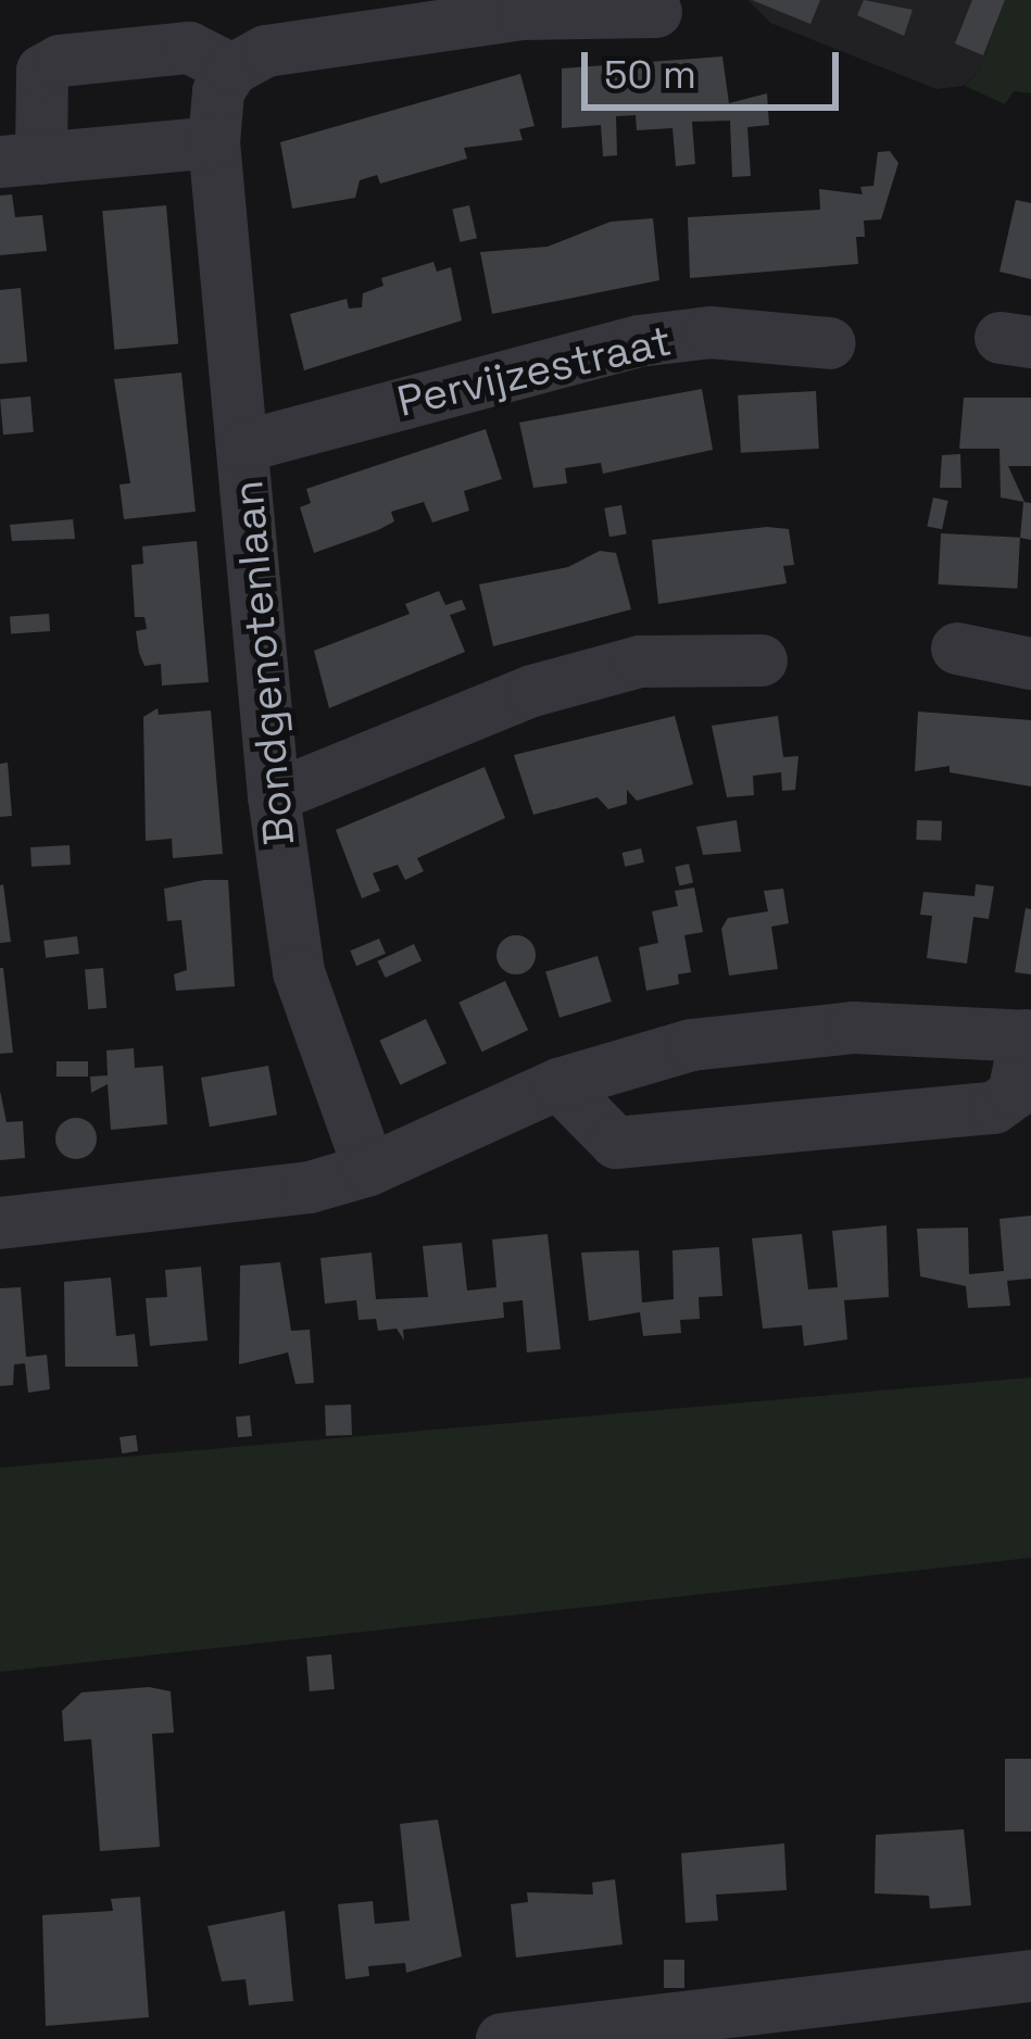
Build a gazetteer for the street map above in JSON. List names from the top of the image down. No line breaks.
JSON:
{"streets":{"street":["Pervijzestraat","Bondgenotenlaan"]},"crossings":[["Pervijzestraat","Bondgenotenlaan"]],"scale_bar":"50 m"}
